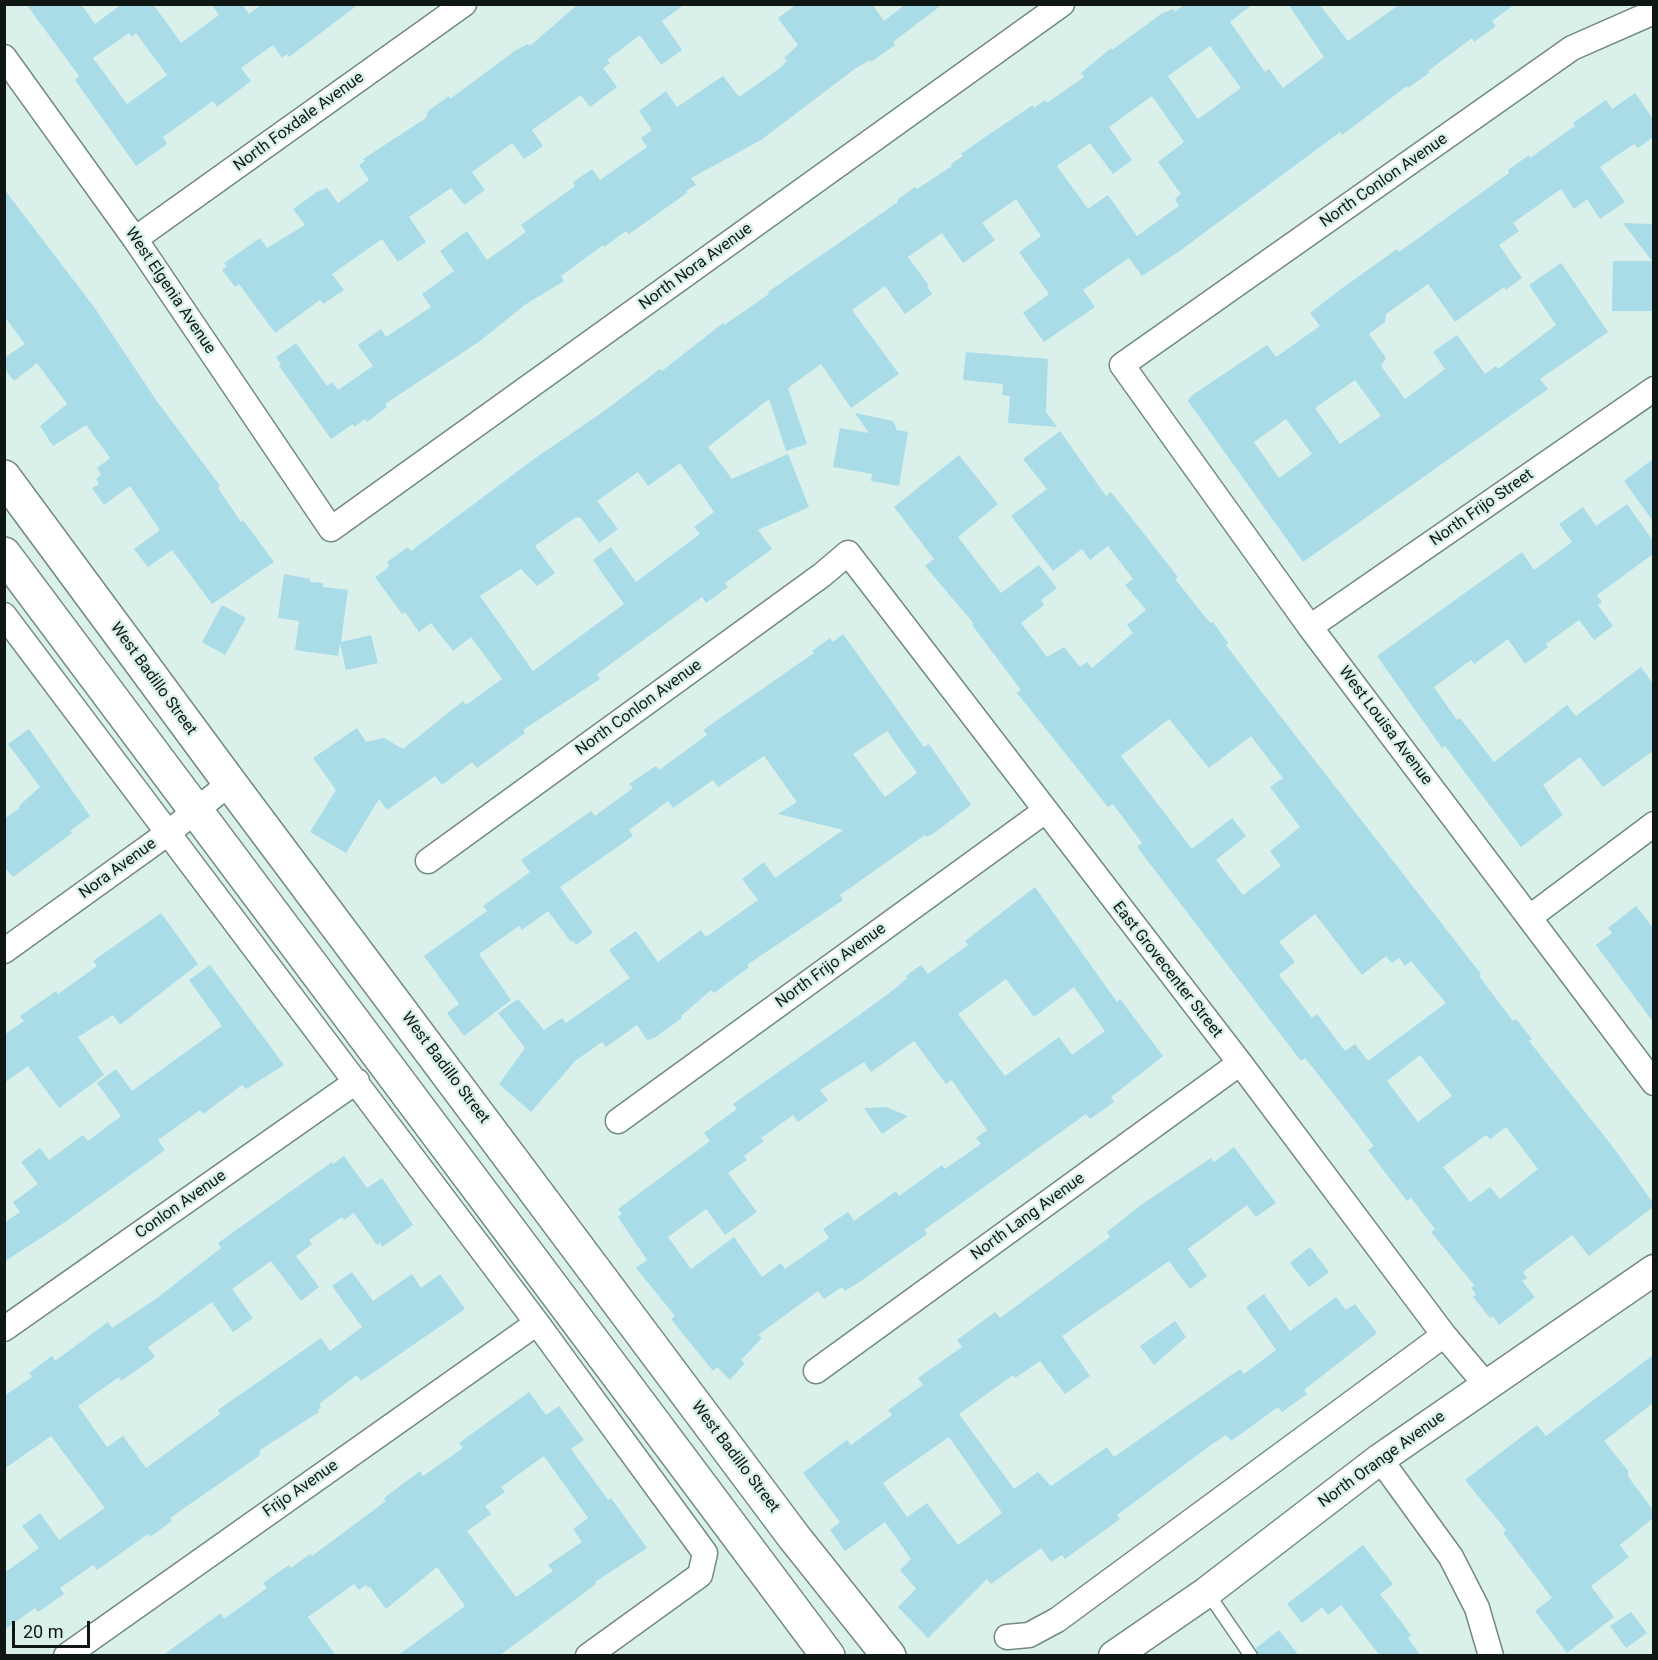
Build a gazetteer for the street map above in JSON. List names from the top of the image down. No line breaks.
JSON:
{"streets":{"main road":["West Badillo Street"],"street":["North Foxdale Avenue","North Conlon Avenue","North Nora Avenue","West Elgenia Avenue","North Frijo Street","West Louisa Avenue","Nora Avenue","North Frijo Avenue","East Grovecenter Street","Conlon Avenue","North Lang Avenue","North Orange Avenue","Frijo Avenue"]},"crossings":[["North Foxdale Avenue","West Elgenia Avenue"],["North Conlon Avenue","West Louisa Avenue"],["North Conlon Avenue","East Grovecenter Street"],["North Nora Avenue","West Elgenia Avenue"],["North Frijo Street","West Louisa Avenue"],["West Badillo Street","Nora Avenue"],["North Frijo Avenue","East Grovecenter Street"],["East Grovecenter Street","North Lang Avenue"],["East Grovecenter Street","North Orange Avenue"]],"scale_bar":"20 m"}
